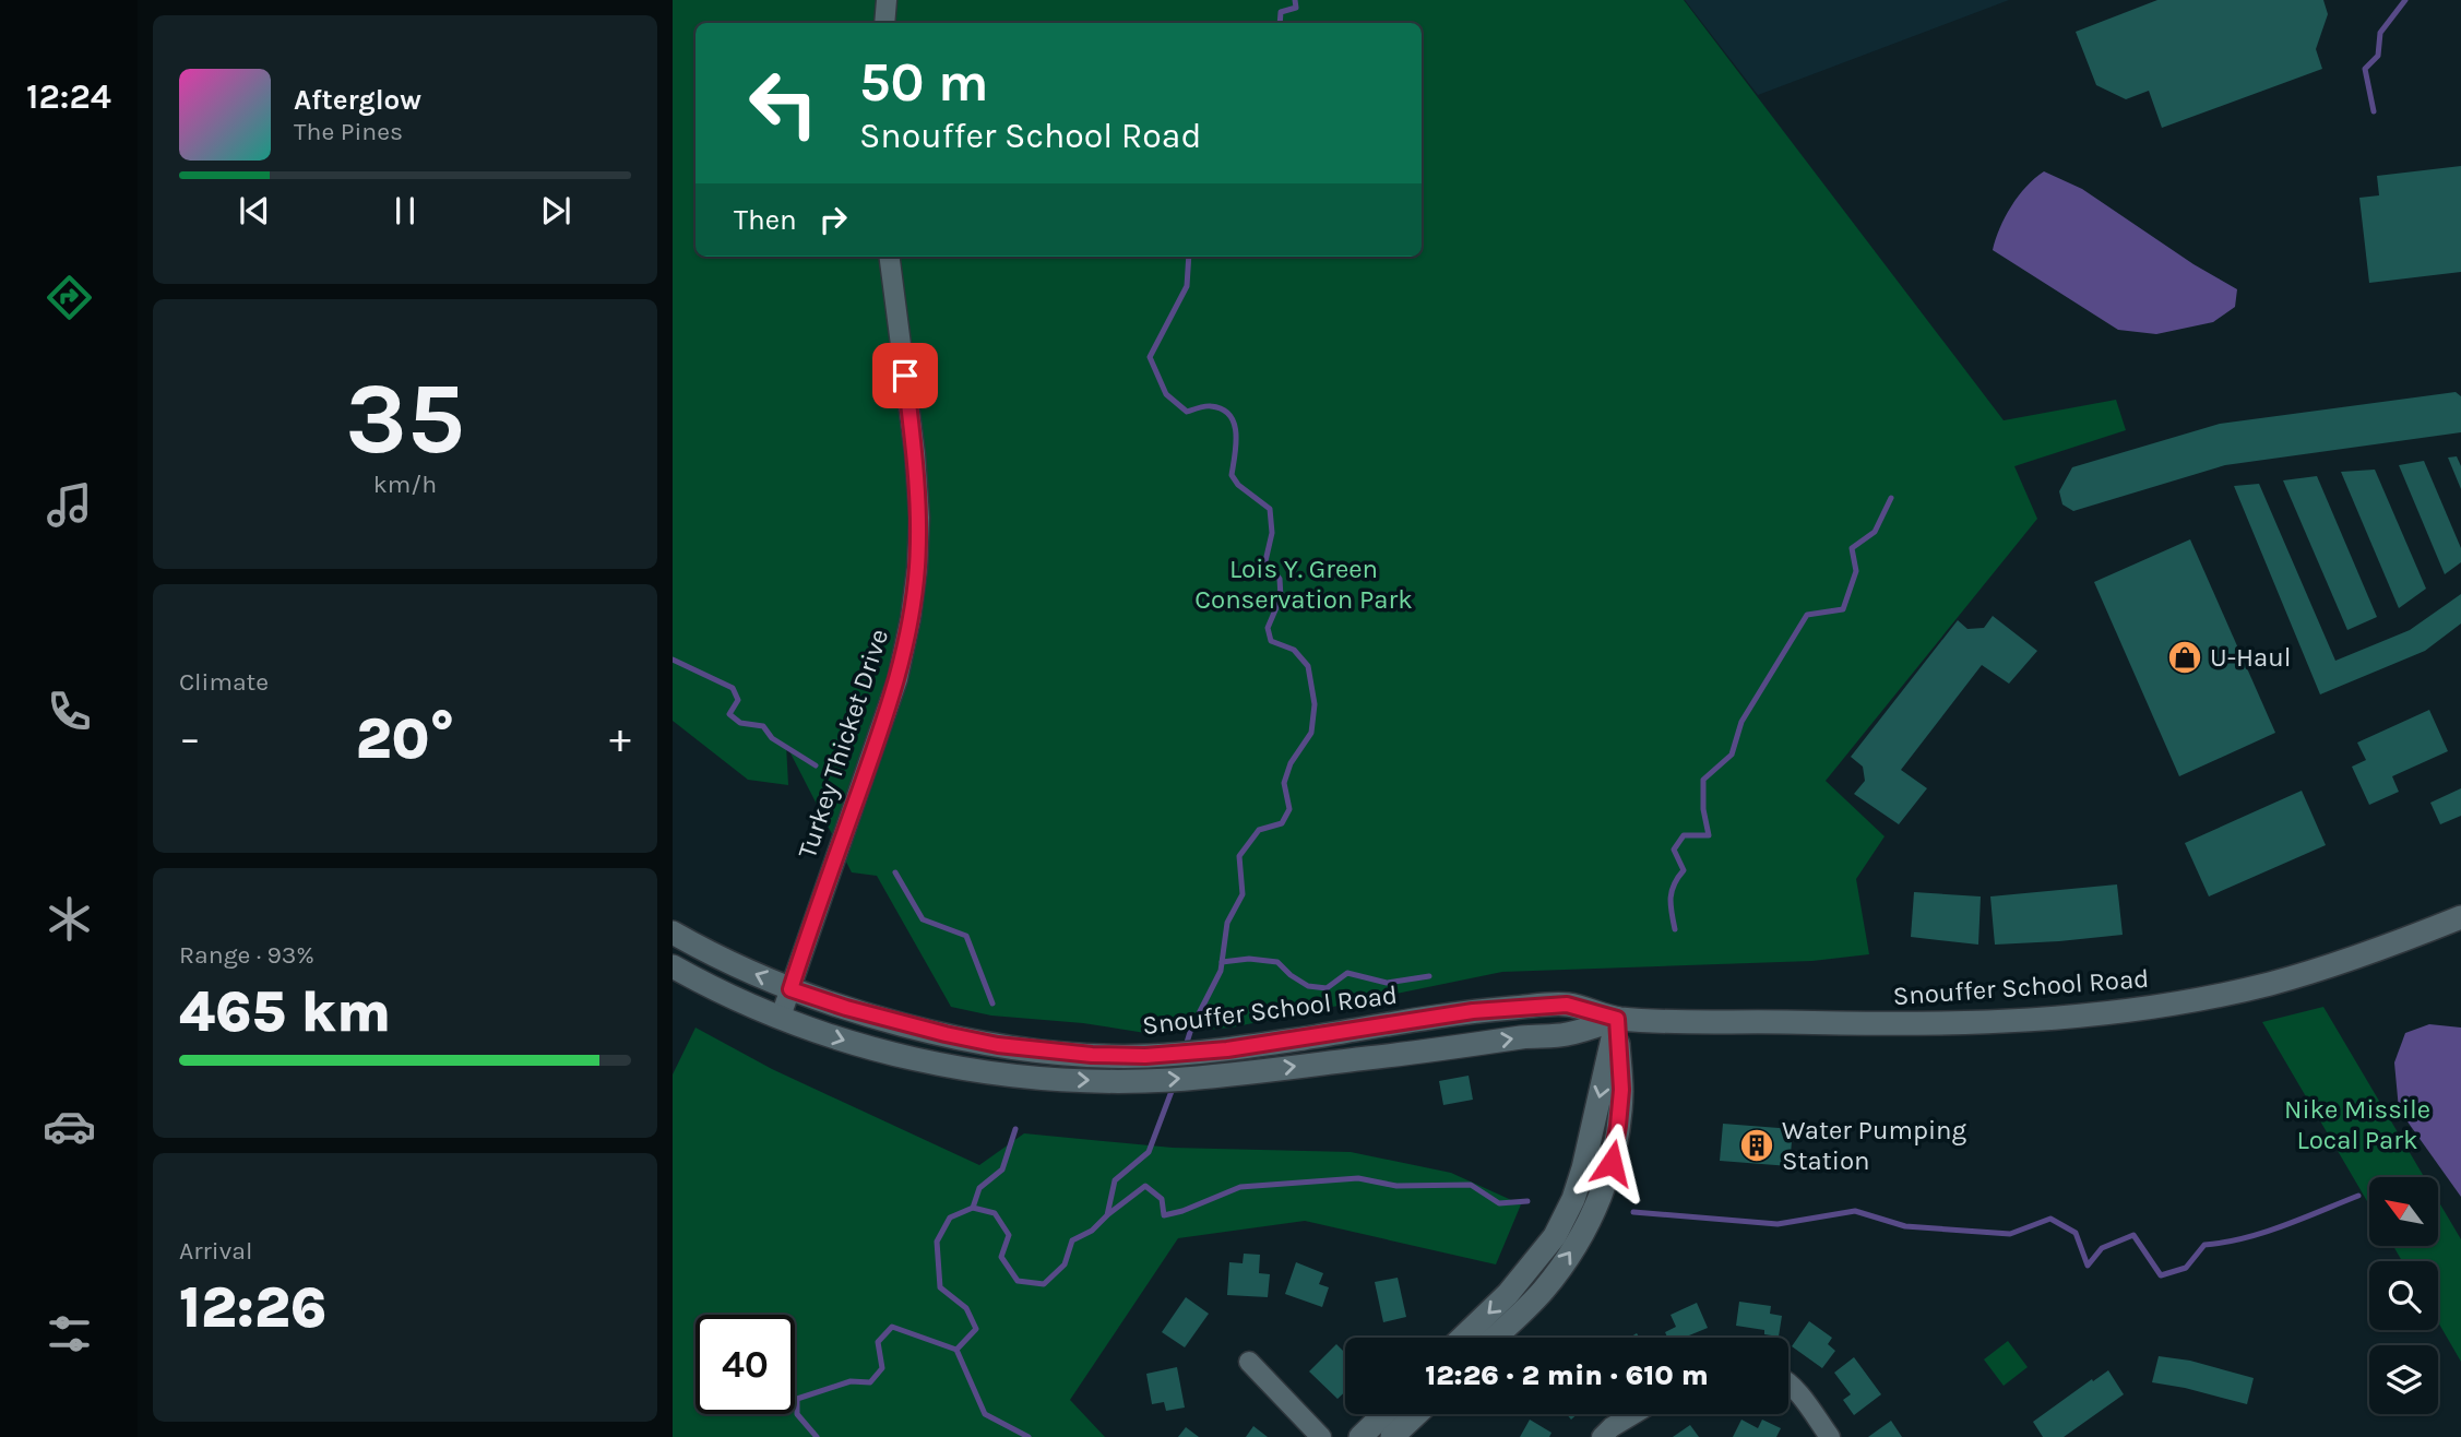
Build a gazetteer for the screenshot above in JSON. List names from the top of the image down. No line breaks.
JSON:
{"streets":{"main road":["Snouffer School Road"],"street":["Turkey Thicket Drive"]},"crossings":[["Turkey Thicket Drive","Snouffer School Road"]],"parks":["Lois Y. Green Conservation Park","Nike Missile Local Park"],"places":{"shop":["U-Haul"],"building":["Water Pumping Station"]},"north":"top left","page":{"tabs":"12:24","turn":["50 m","Snouffer School Road"],"song":["Afterglow","The Pines"],"then":"Then","tile":[["35","km/h"],"Climate",["Range · 93%","465 km"],["Arrival","12:26"]],"heat":["−","20°","+"],"limit":"40","trip":"12:26 · 2 min · 610 m"}}
